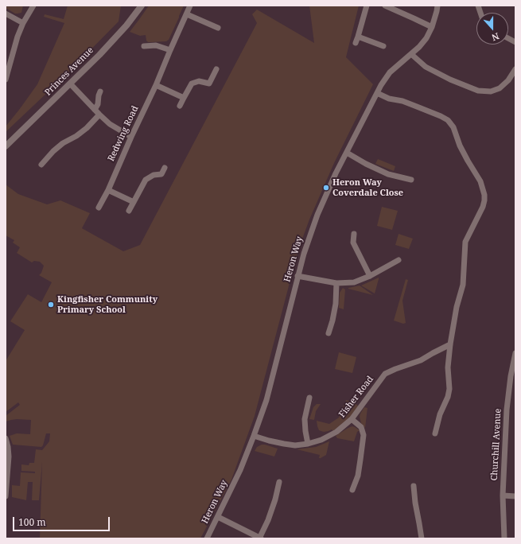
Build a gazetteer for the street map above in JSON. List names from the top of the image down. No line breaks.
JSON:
{"streets":{"street":["Princes Avenue","Redwing Road","Heron Way","Fisher Road","Churchill Avenue"]},"crossings":[["Heron Way","Fisher Road"]],"places":["Heron Way Coverdale Close","Kingfisher Community Primary School"],"scale_bar":"100 m","north":"bottom"}
